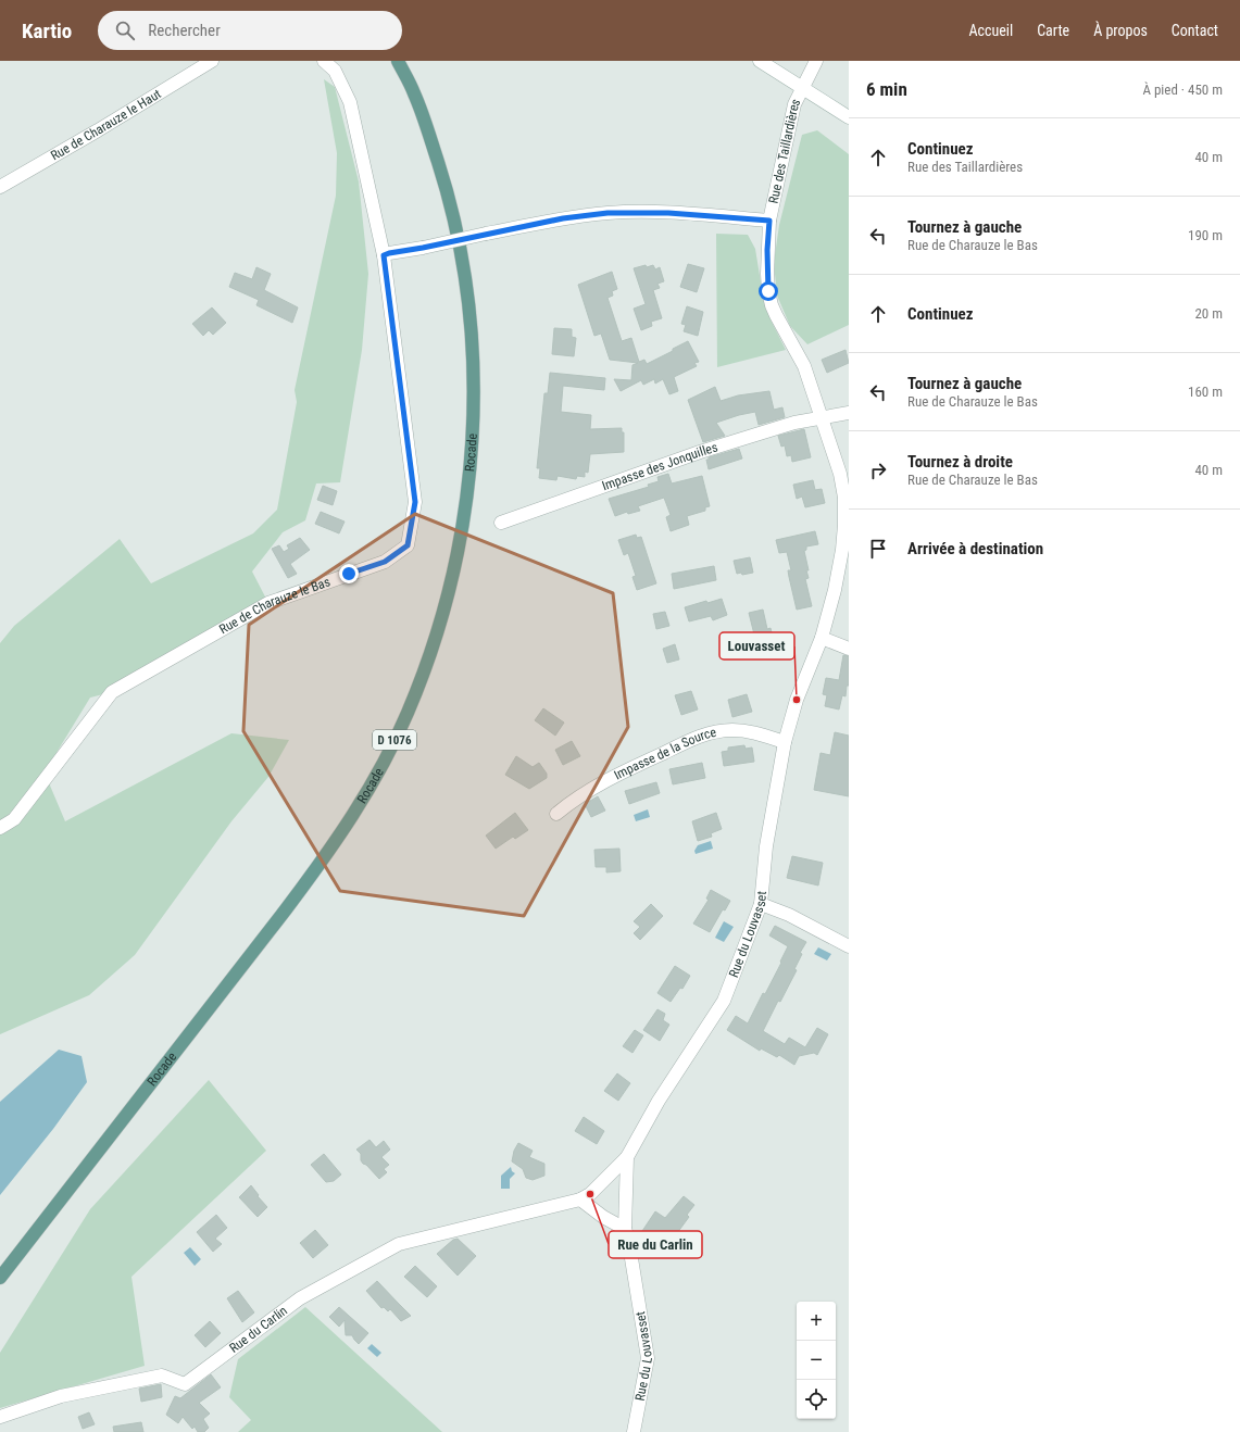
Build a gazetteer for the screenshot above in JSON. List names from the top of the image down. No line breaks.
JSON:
{"streets":{"main road":["Rocade","D 1076"],"street":["Rue de Charauze le Haut","Rue des Taillardières","Impasse des Jonquilles","Rue de Charauze le Bas","Impasse de la Source","Rue du Louvasset","Rue du Carlin"]},"crossings":[["Rue des Taillardières","Impasse des Jonquilles"],["Rue des Taillardières","Rue du Louvasset"],["Impasse des Jonquilles","Rue du Louvasset"],["Impasse de la Source","Rue du Louvasset"],["Rue du Louvasset","Rue du Carlin"]],"places":["Louvasset","Rue du Carlin"],"page":{"header":"Kartio","search":"Rechercher","nav":["Accueil","Carte","À propos","Contact"],"heading":["6 min","À pied · 450 m"],"list":[["Continuez","Rue des Taillardières","40 m"],["Tournez à gauche","Rue de Charauze le Bas","190 m"],["Continuez","20 m"],["Tournez à gauche","Rue de Charauze le Bas","160 m"],["Tournez à droite","Rue de Charauze le Bas","40 m"],"Arrivée à destination"],"map_buttons":["+","−"]}}
